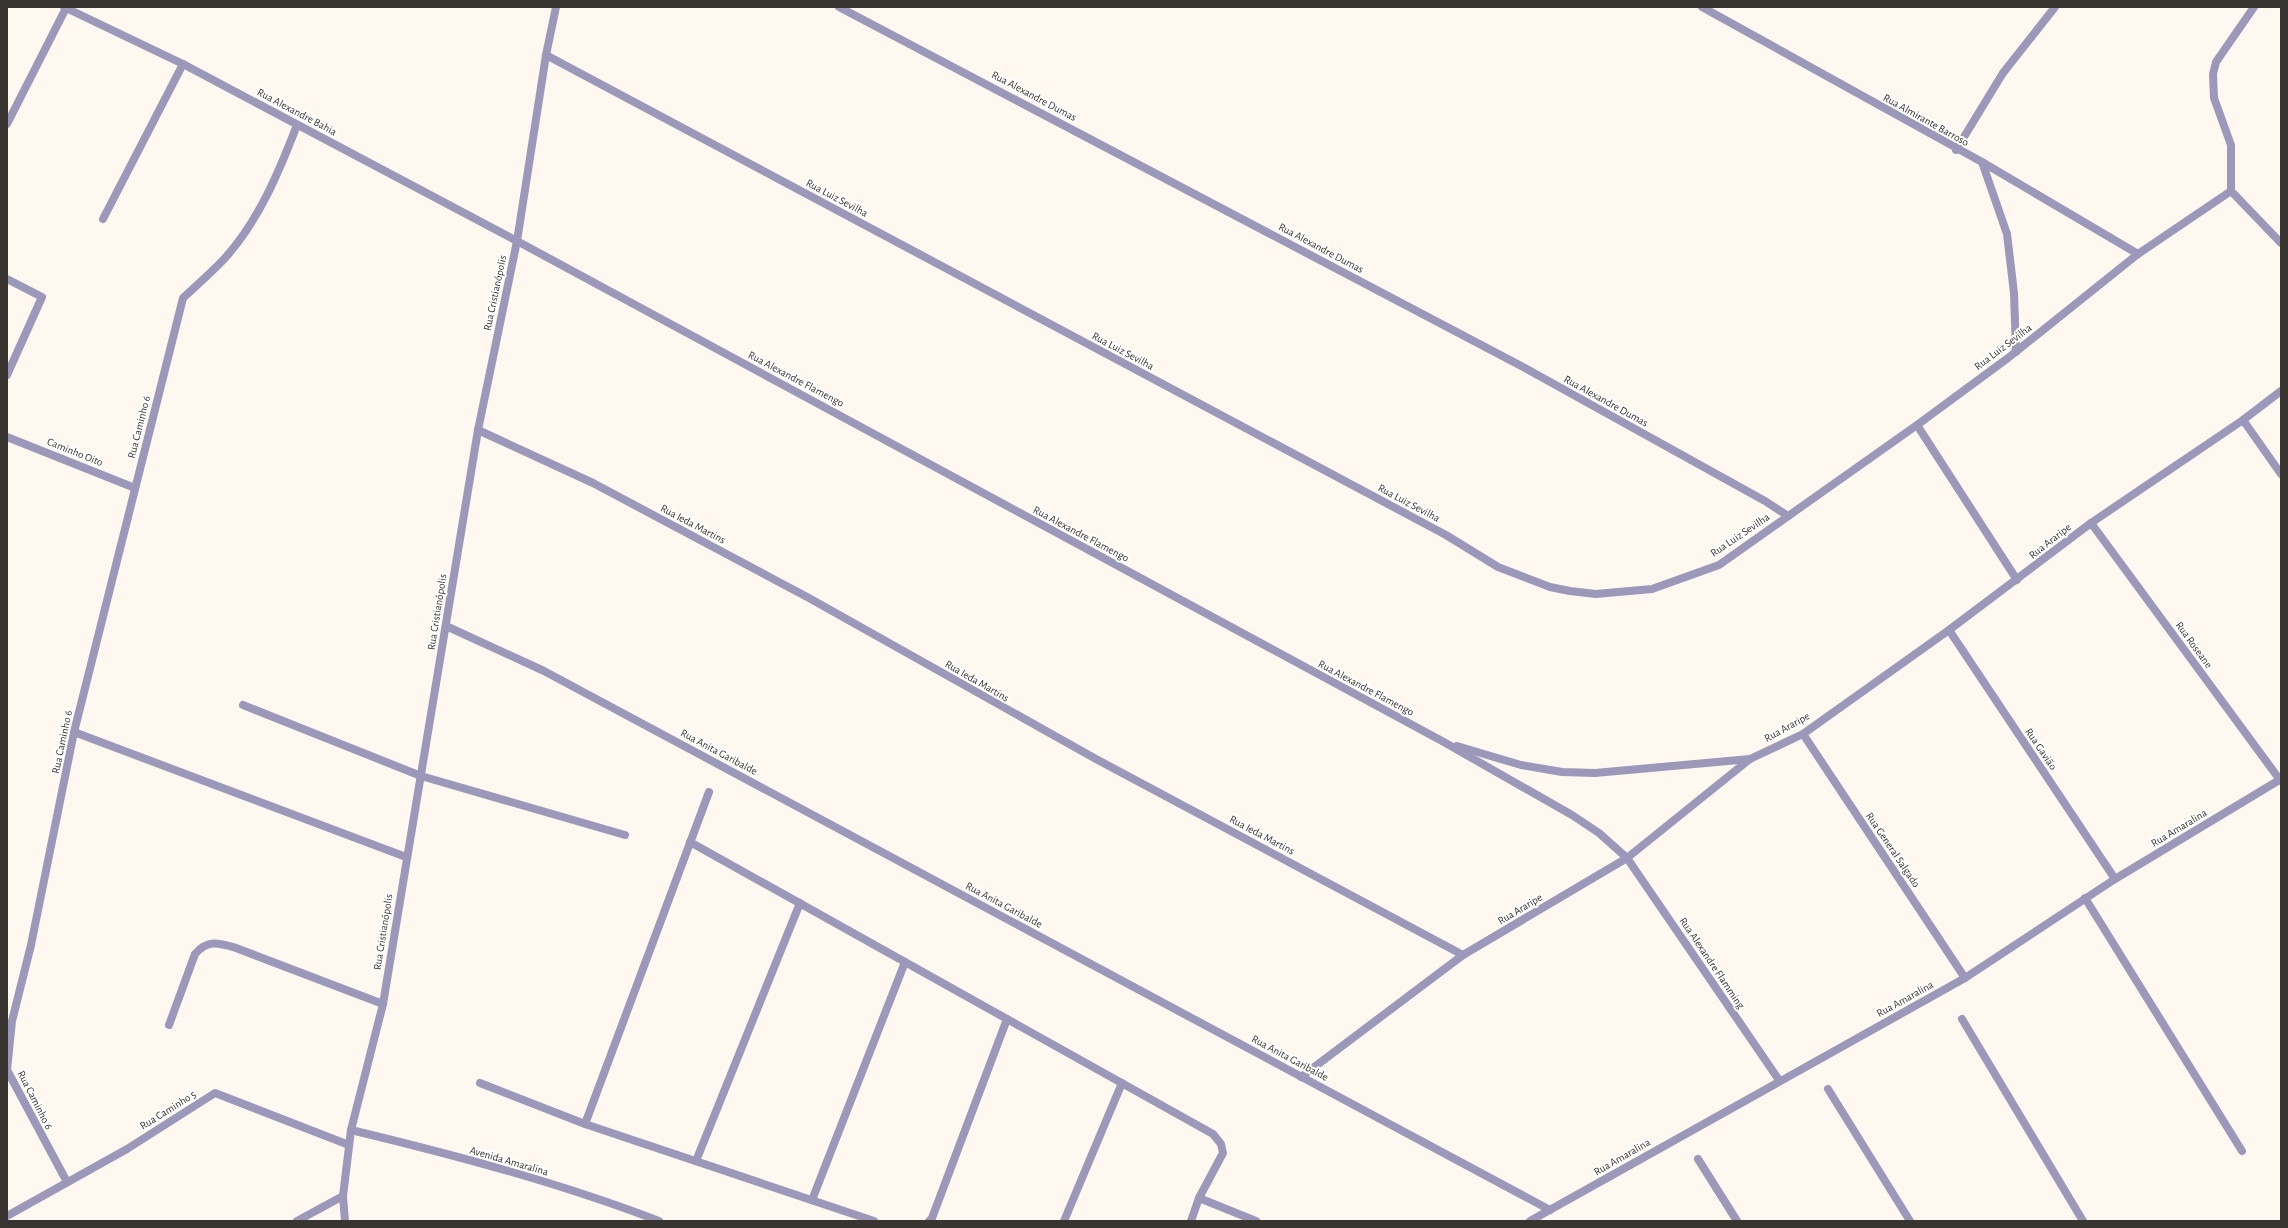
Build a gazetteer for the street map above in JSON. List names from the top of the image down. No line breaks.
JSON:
{"streets":{"street":["Rua Alexandre Dumas","Rua Alexandre Bahia","Rua Almirante Barroso","Rua Luiz Sevilha","Rua Cristianópolis","Rua Alexandre Flamengo","Rua Caminho 6","Caminho Oito","Rua Ieda Martins","Rua Araripe","Rua Roseane","Rua Gavião","Rua Anita Garibalde","Rua Amaralina","Rua General Salgado","Rua Alexandre Flamming","Rua Caminho 5","Avenida Amaralina"]},"crossings":[["Rua Alexandre Dumas","Rua Luiz Sevilha"],["Rua Alexandre Bahia","Rua Cristianópolis"],["Rua Alexandre Bahia","Rua Alexandre Flamengo"],["Rua Alexandre Bahia","Rua Caminho 6"],["Rua Almirante Barroso","Rua Luiz Sevilha"],["Rua Luiz Sevilha","Rua Cristianópolis"],["Rua Cristianópolis","Rua Alexandre Flamengo"],["Rua Cristianópolis","Rua Ieda Martins"],["Rua Cristianópolis","Rua Anita Garibalde"],["Rua Cristianópolis","Rua Caminho 5"],["Rua Cristianópolis","Avenida Amaralina"],["Rua Alexandre Flamengo","Rua Araripe"],["Rua Alexandre Flamengo","Rua Alexandre Flamming"],["Rua Caminho 6","Caminho Oito"],["Rua Caminho 6","Rua Caminho 5"],["Rua Ieda Martins","Rua Araripe"],["Rua Araripe","Rua Roseane"],["Rua Araripe","Rua Gavião"],["Rua Araripe","Rua Anita Garibalde"],["Rua Araripe","Rua General Salgado"],["Rua Araripe","Rua Alexandre Flamming"],["Rua Roseane","Rua Amaralina"],["Rua Gavião","Rua Amaralina"],["Rua Anita Garibalde","Rua Amaralina"],["Rua Amaralina","Rua General Salgado"],["Rua Amaralina","Rua Alexandre Flamming"]]}
